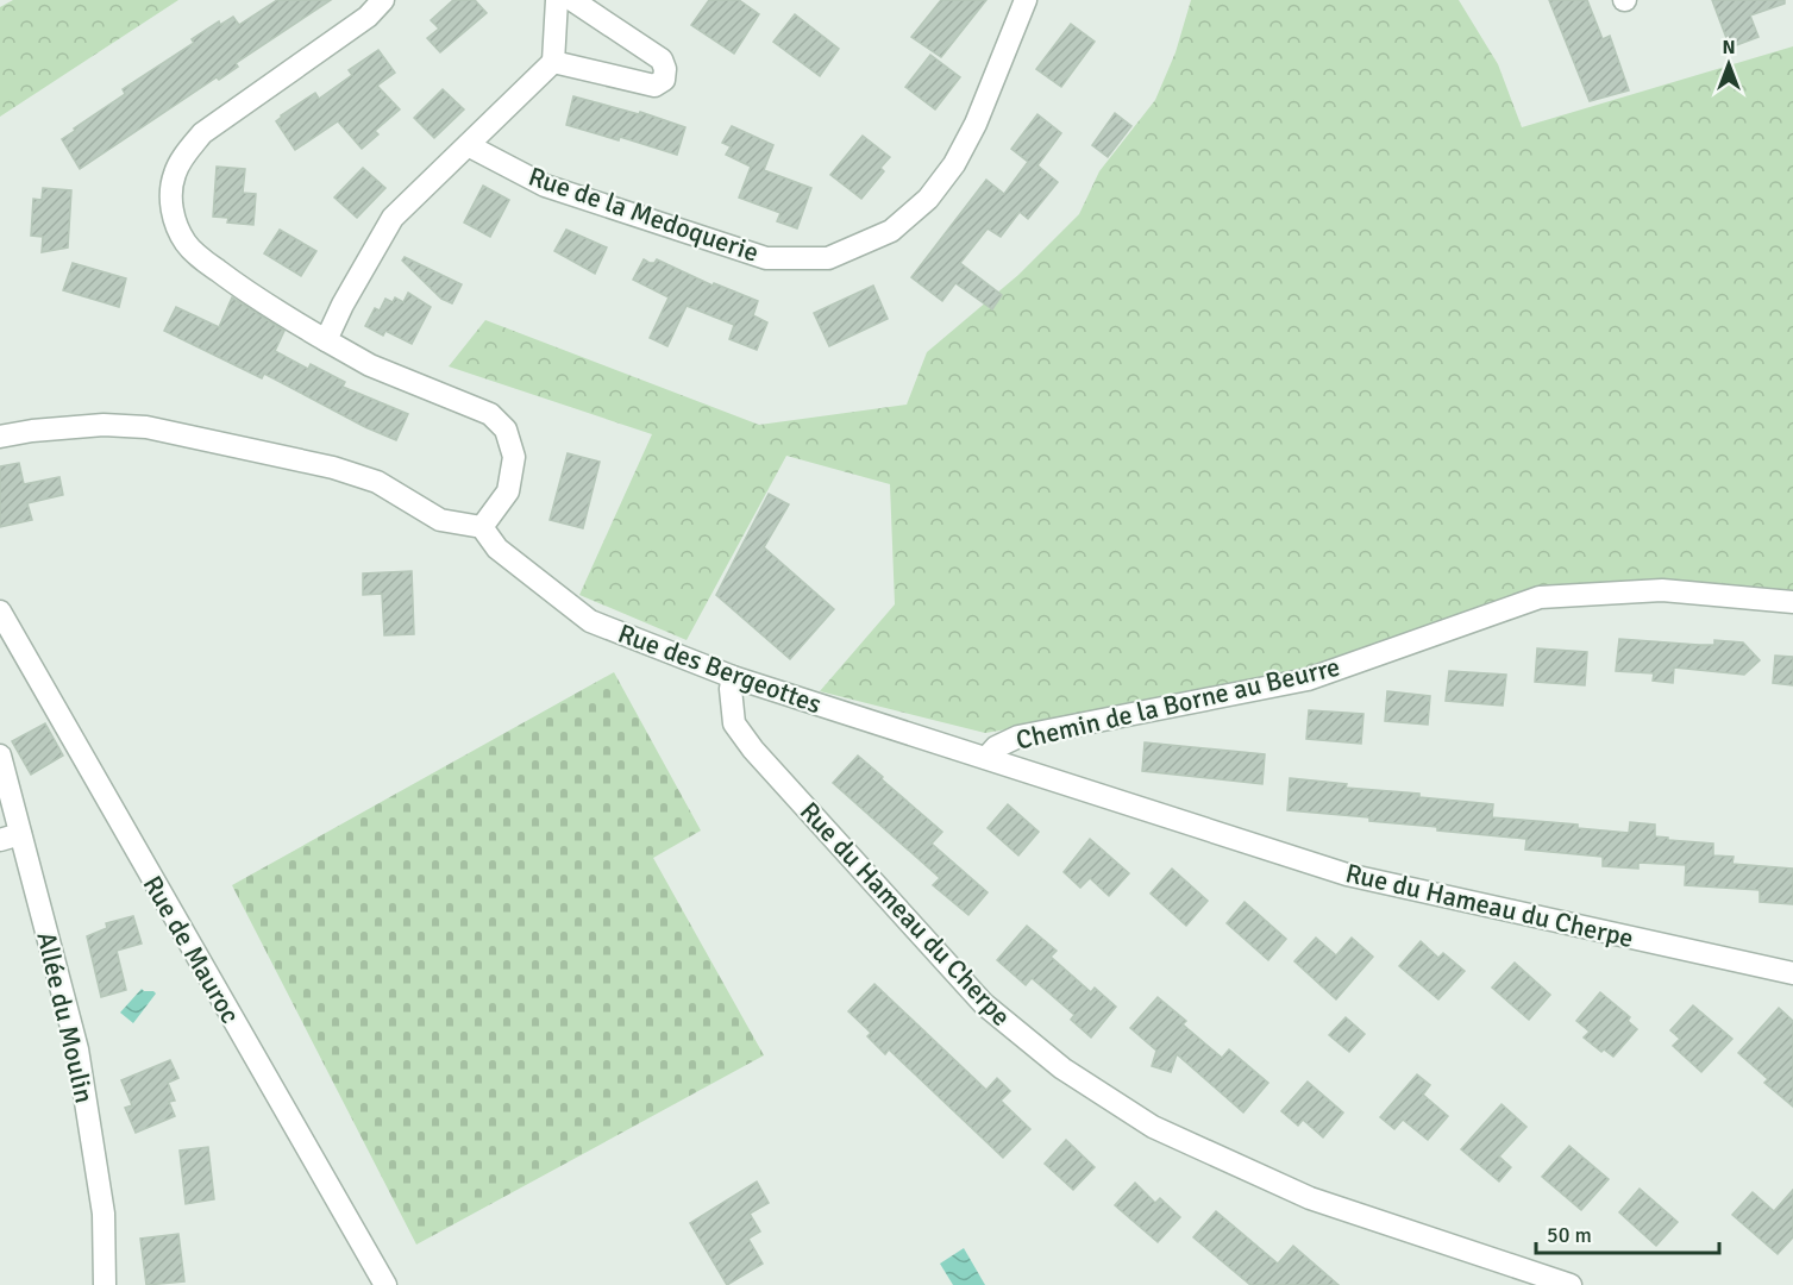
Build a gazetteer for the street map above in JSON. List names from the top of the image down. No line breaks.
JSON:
{"streets":{"street":["Rue de la Medoquerie","Rue des Bergeottes","Chemin de la Borne au Beurre","Rue du Hameau du Cherpe","Rue de Mauroc","Allée du Moulin"]},"crossings":[["Rue des Bergeottes","Chemin de la Borne au Beurre"],["Rue des Bergeottes","Rue du Hameau du Cherpe"],["Chemin de la Borne au Beurre","Rue du Hameau du Cherpe"]],"scale_bar":"50 m","north":"top"}
